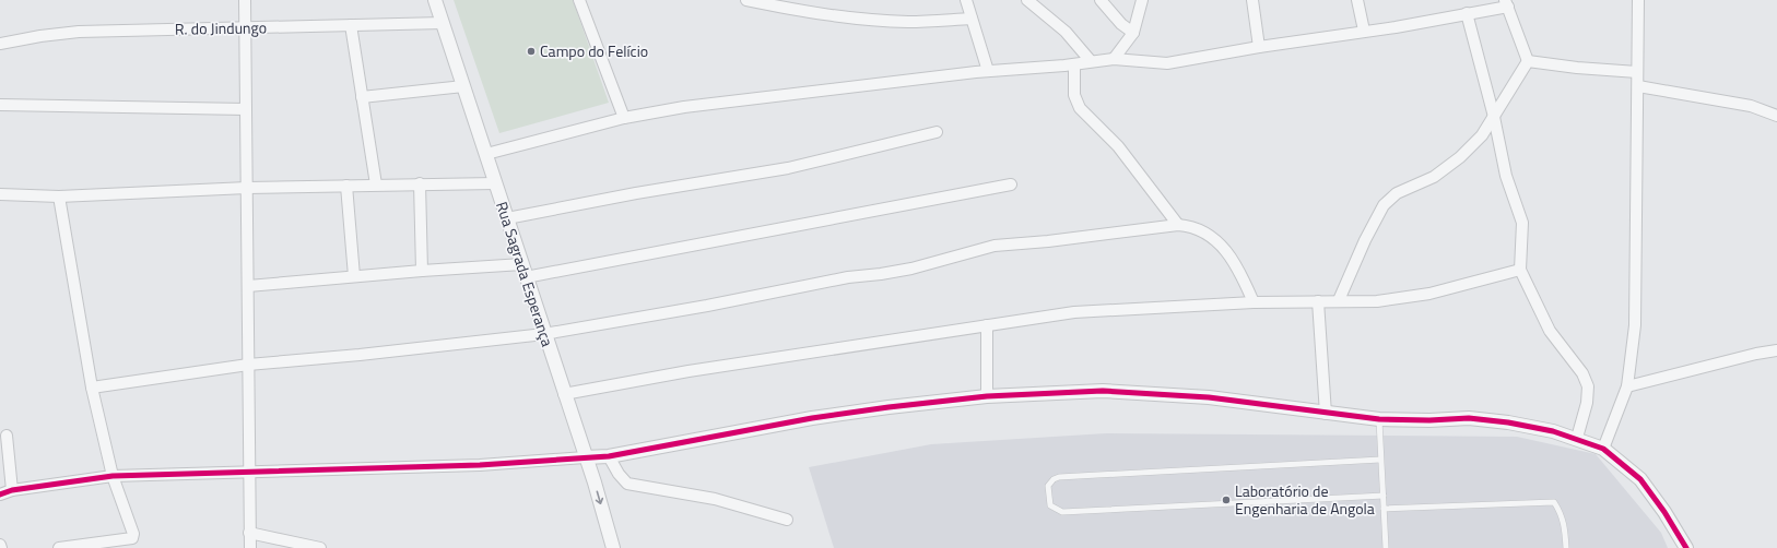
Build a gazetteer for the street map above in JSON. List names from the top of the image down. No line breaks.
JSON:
{"streets":{"street":["R. do Jindungo","Rua Sagrada Esperança"]},"crossings":[["R. do Jindungo","Rua Sagrada Esperança"]],"places":["Campo do Felício","Laboratório de Engenharia de Angola"]}
